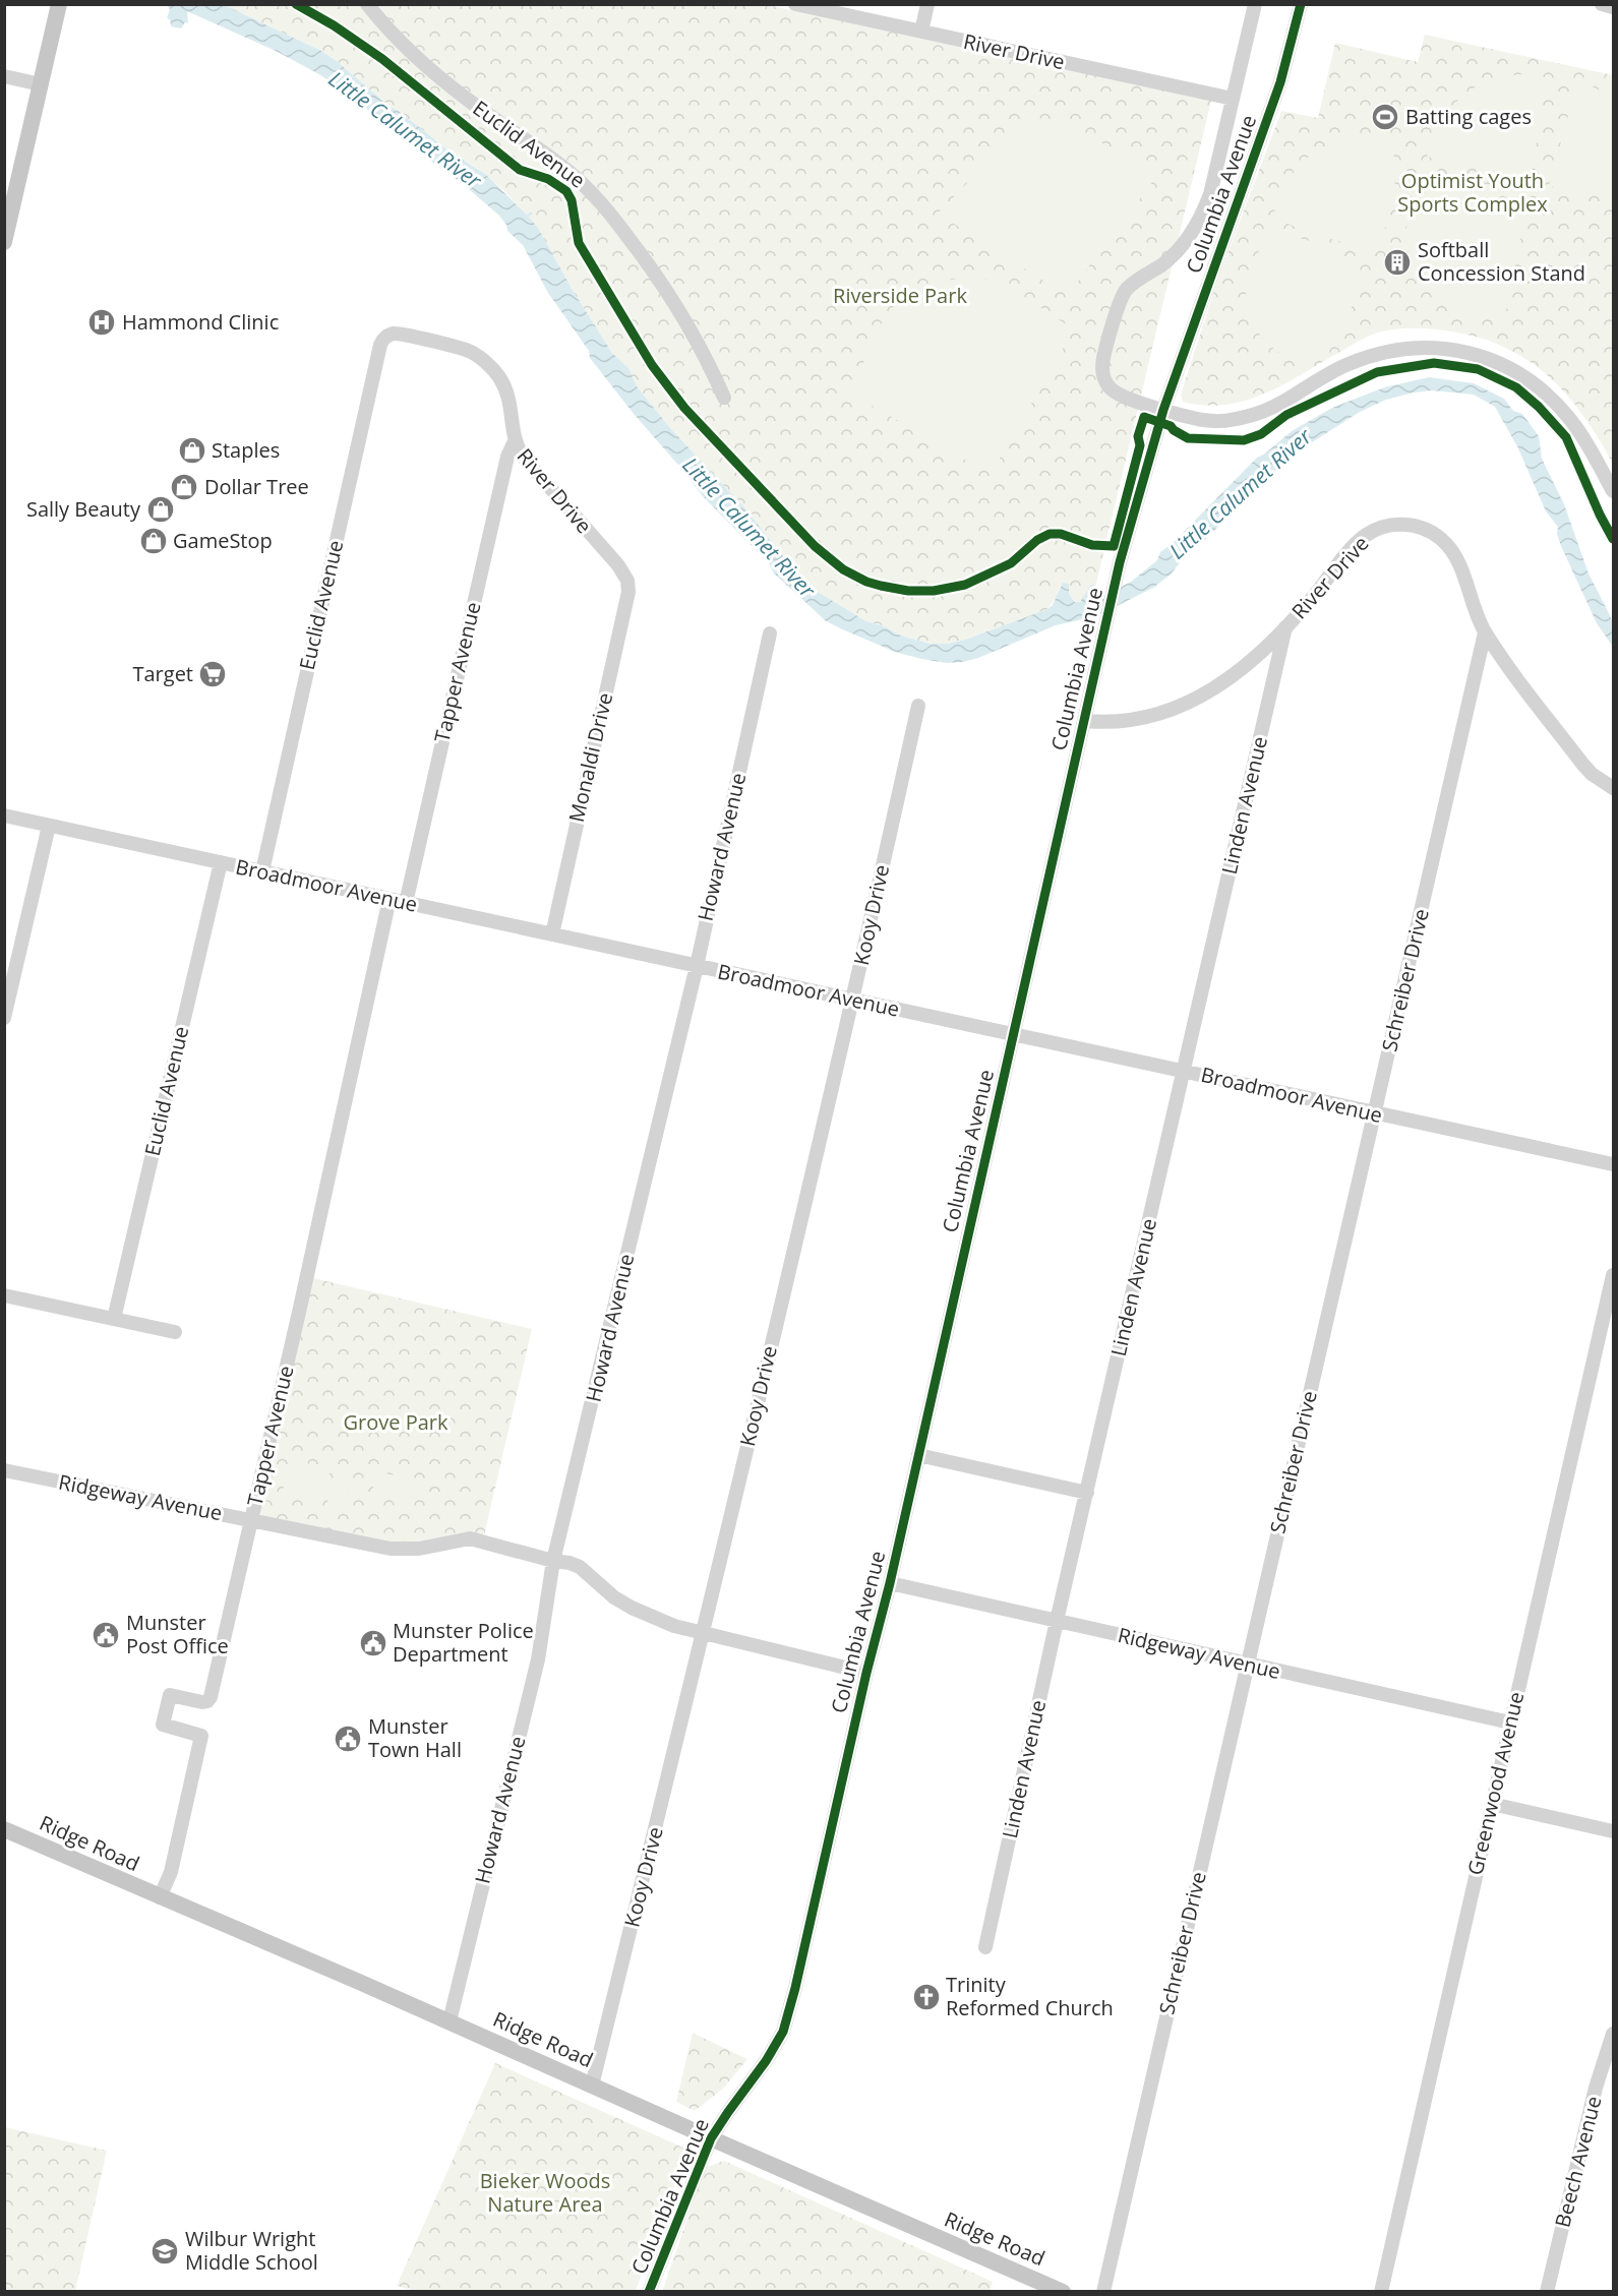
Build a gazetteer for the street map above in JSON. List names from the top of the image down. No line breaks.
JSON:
{"streets":{"main road":["Ridge Road"],"street":["River Drive","Euclid Avenue","Columbia Avenue","Tapper Avenue","Monaldi Drive","Linden Avenue","Howard Avenue","Broadmoor Avenue","Kooy Drive","Schreiber Drive","Ridgeway Avenue","Greenwood Avenue","Beech Avenue"]},"crossings":[["River Drive","Euclid Avenue"],["River Drive","Columbia Avenue"],["River Drive","Tapper Avenue"],["River Drive","Monaldi Drive"],["River Drive","Linden Avenue"],["River Drive","Schreiber Drive"],["Euclid Avenue","Broadmoor Avenue"],["Columbia Avenue","Broadmoor Avenue"],["Columbia Avenue","Ridgeway Avenue"],["Columbia Avenue","Ridge Road"],["Tapper Avenue","Broadmoor Avenue"],["Tapper Avenue","Ridgeway Avenue"],["Tapper Avenue","Ridge Road"],["Monaldi Drive","Broadmoor Avenue"],["Linden Avenue","Broadmoor Avenue"],["Linden Avenue","Ridgeway Avenue"],["Howard Avenue","Broadmoor Avenue"],["Howard Avenue","Ridgeway Avenue"],["Howard Avenue","Ridge Road"],["Broadmoor Avenue","Kooy Drive"],["Broadmoor Avenue","Schreiber Drive"],["Kooy Drive","Ridgeway Avenue"],["Kooy Drive","Ridge Road"],["Schreiber Drive","Ridgeway Avenue"],["Ridgeway Avenue","Greenwood Avenue"]],"water":["Little Calumet River"],"parks":["Optimist Youth Sports Complex","Riverside Park","Grove Park","Bieker Woods Nature Area"],"places":{"sports":["Batting cages"],"building":["Softball Concession Stand"],"hospital":["Hammond Clinic"],"shop":["Staples","Dollar Tree","Sally Beauty","GameStop"],"supermarket":["Target"],"public building":["Munster Post Office","Munster Police Department","Munster Town Hall"],"church":["Trinity Reformed Church"],"school or university":["Wilbur Wright Middle School"]}}
